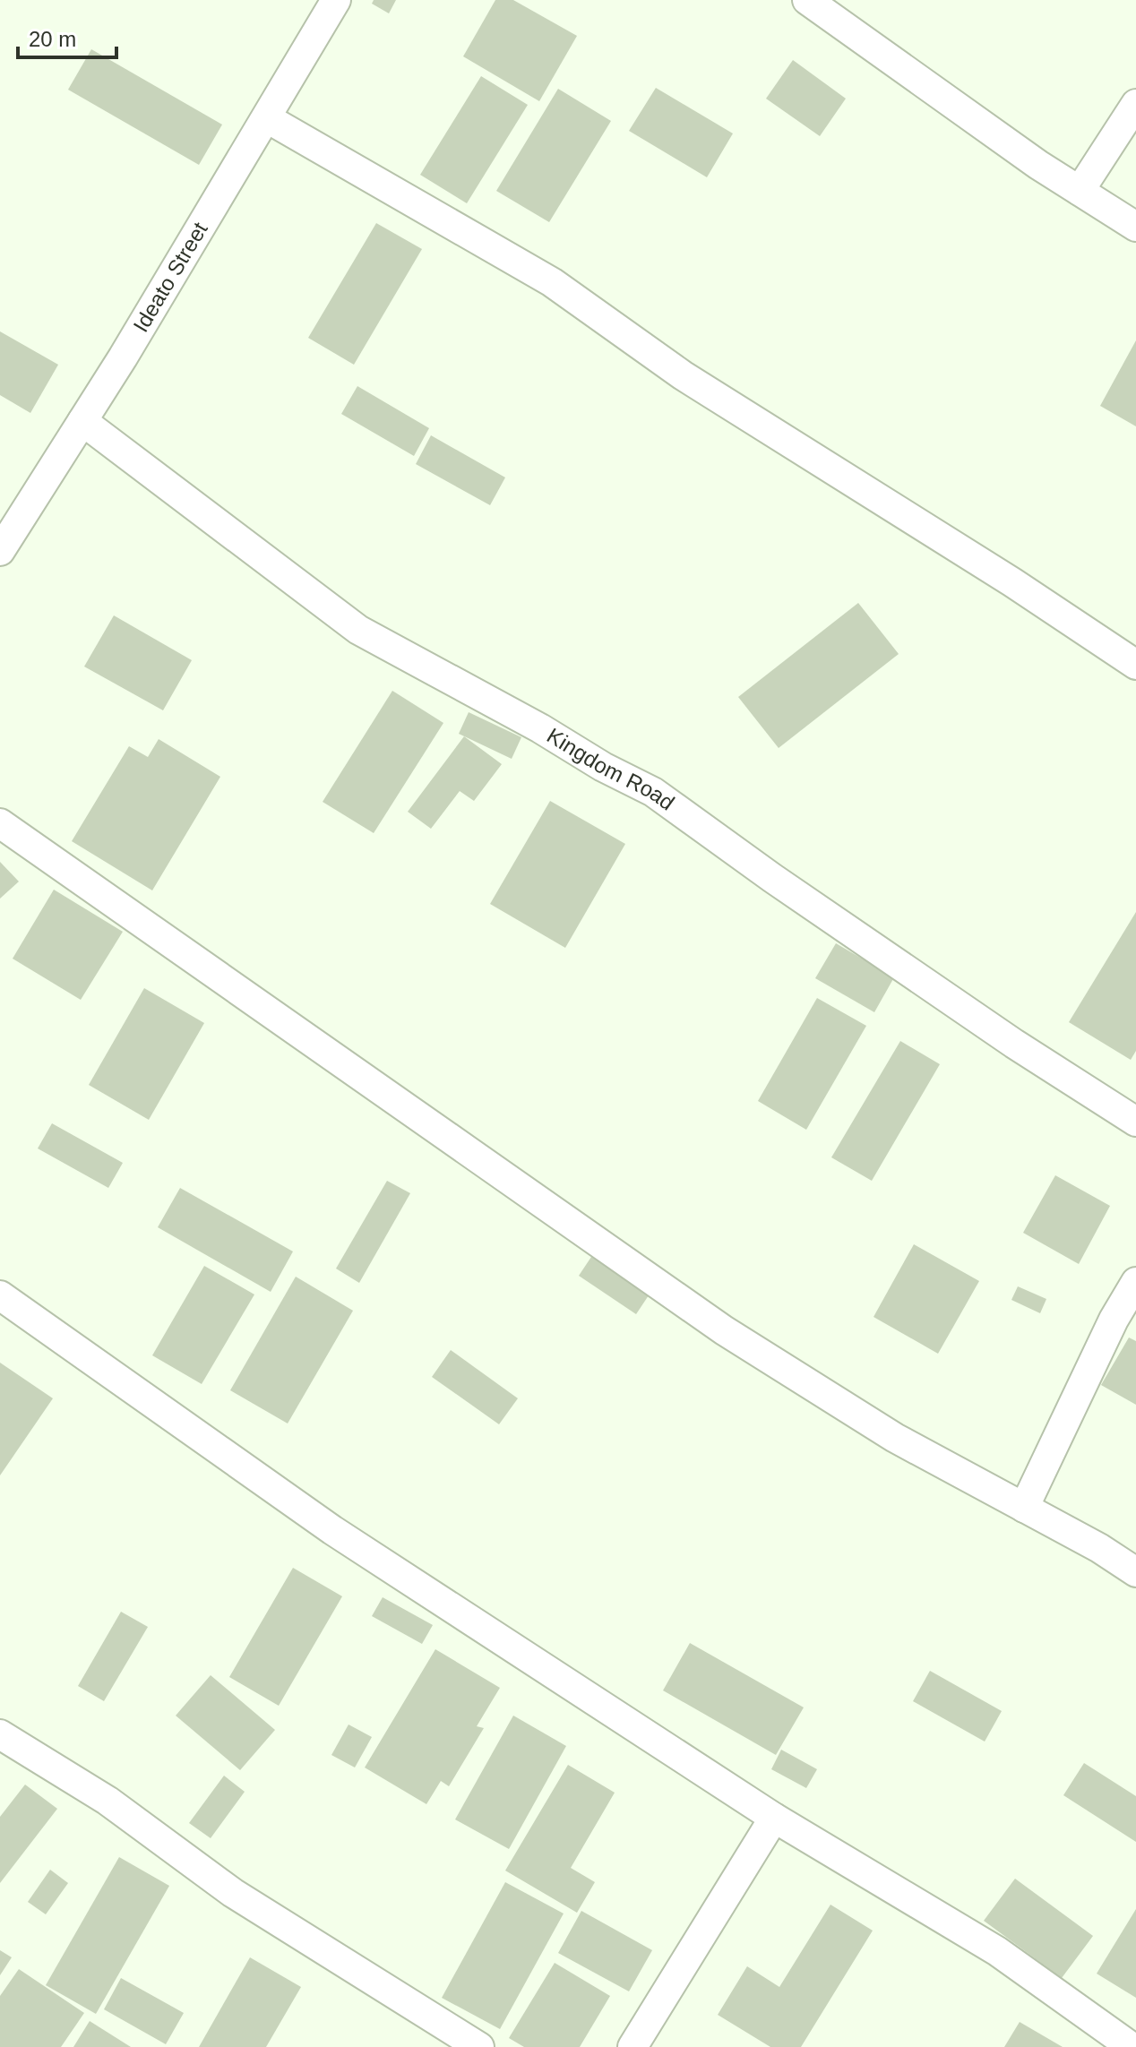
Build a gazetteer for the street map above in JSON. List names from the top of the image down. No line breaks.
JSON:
{"streets":{"street":["Ideato Street","Kingdom Road"]},"crossings":[["Ideato Street","Kingdom Road"]],"scale_bar":"20 m"}
